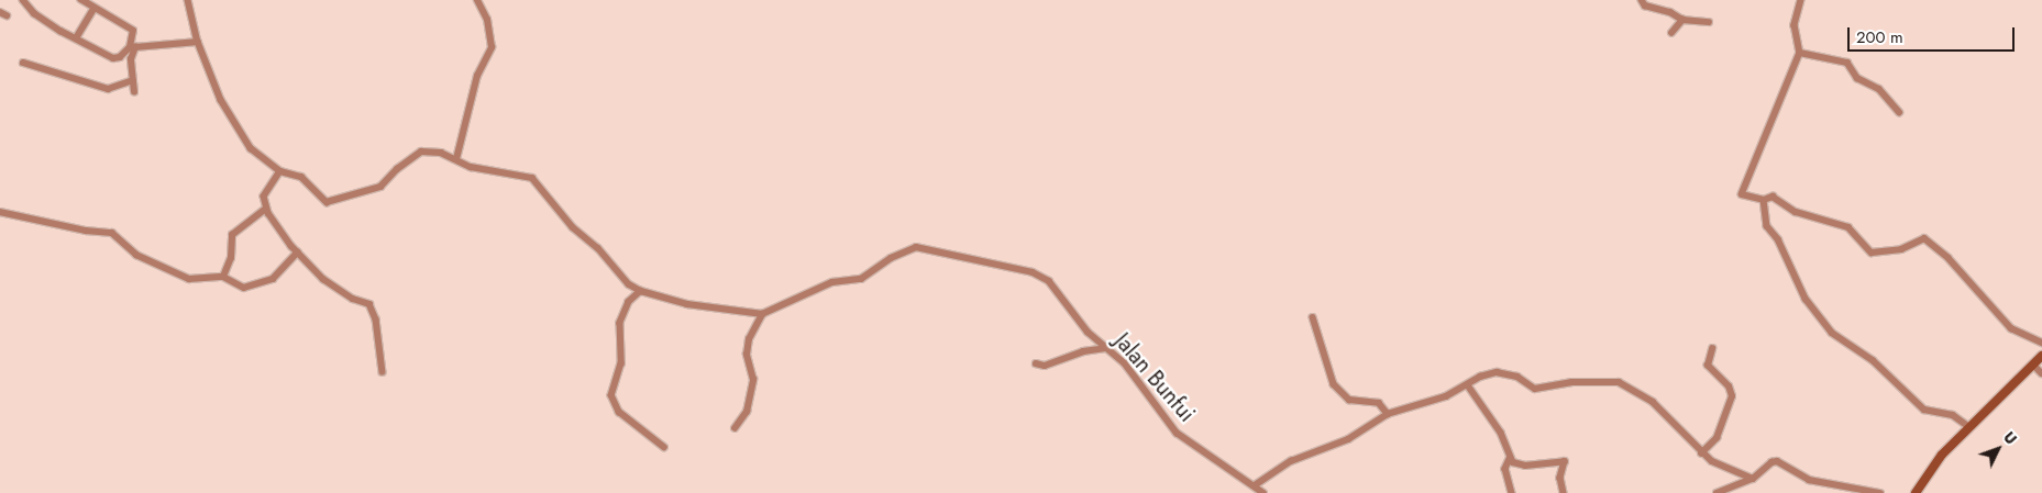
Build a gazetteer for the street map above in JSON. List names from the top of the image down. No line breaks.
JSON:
{"streets":{"street":["Jalan Bunfui"]},"scale_bar":"200 m","north":"top right"}
